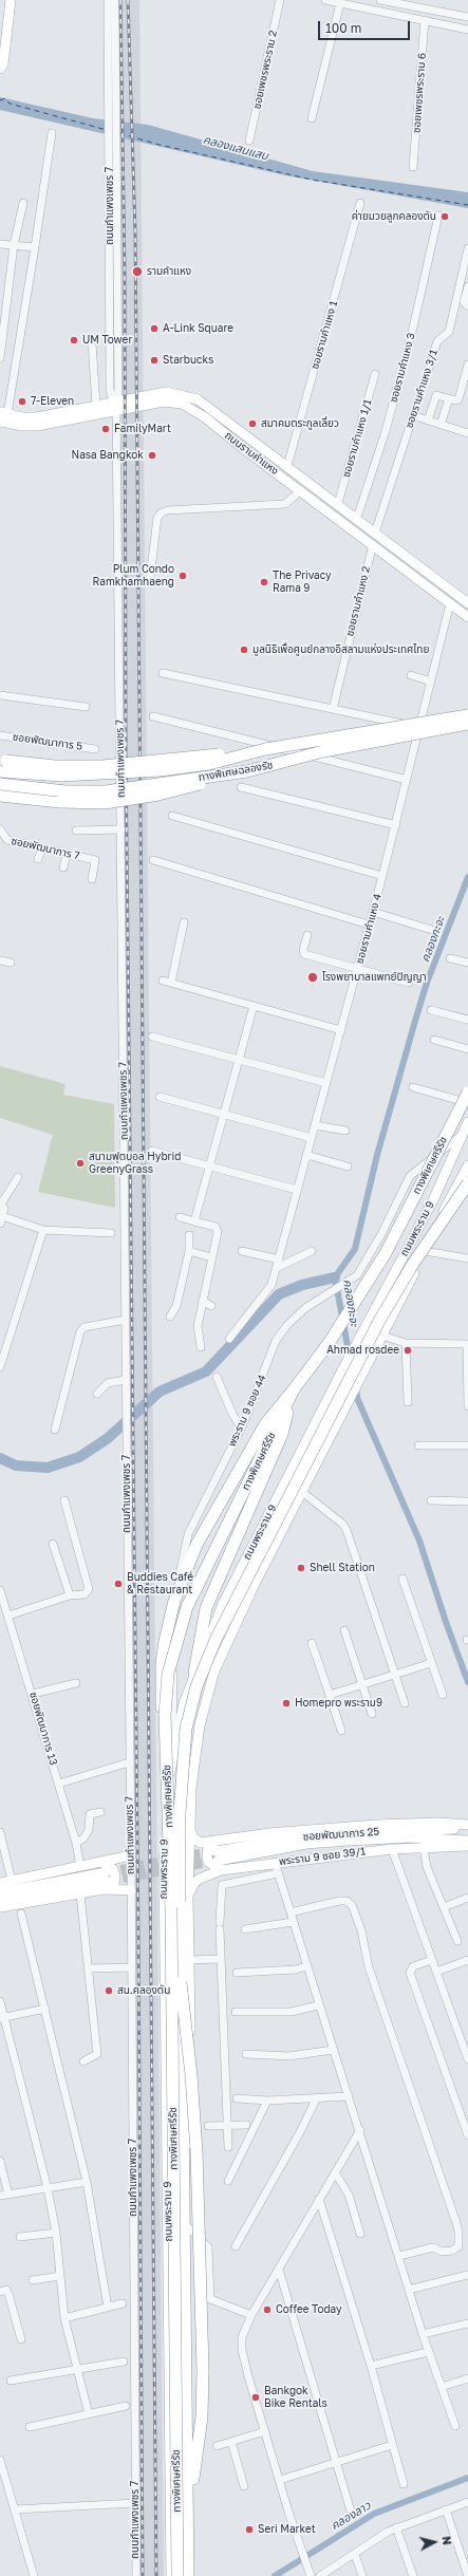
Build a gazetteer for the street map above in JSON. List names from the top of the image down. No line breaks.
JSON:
{"streets":{"highway":["ทางพิเศษฉลองรัช","ทางพิเศษศรีรัช"],"main road":["ถนนรามคำแหง","ถนนพระราม 9","ซอยพัฒนาการ 25","พระราม 9 ซอย 39/1"],"street":["ซอยเพชรพระราม 2","ซอยเพชรพระราม 6","ถนนกำแพงเพชร 7","ซอยรามคำแหง 1","ซอยรามคำแหง 3","ซอยรามคำแหง 3/1","ซอยรามคำแหง 1/1","ซอยรามคำแหง 2","ซอยพัฒนาการ 5","ซอยพัฒนาการ 7","ซอยรามคำแหง 4","พระราม 9 ซอย 44","ซอยพัฒนาการ 13"]},"crossings":[["ถนนกำแพงเพชร 7","ถนนรามคำแหง"],["ซอยรามคำแหง 1","ถนนรามคำแหง"],["ซอยรามคำแหง 3","ถนนรามคำแหง"],["ซอยรามคำแหง 3/1","ถนนรามคำแหง"],["ซอยรามคำแหง 1/1","ถนนรามคำแหง"],["ถนนรามคำแหง","ซอยรามคำแหง 2"],["ถนนรามคำแหง","ซอยรามคำแหง 4"],["ถนนพระราม 9","พระราม 9 ซอย 44"],["ถนนพระราม 9","พระราม 9 ซอย 39/1"]],"water":["คลองแสนแสบ","คลองกะจะ","คลองลาว"],"places":["ค่ายมวยลูกคลองตัน","รามคำแหง","A-Link Square","UM Tower","Starbucks","7-Eleven","สมาคมตระกูลเลี่ยว","FamilyMart","Nasa Bangkok","Plum Condo Ramkhamhaeng","The Privacy Rama 9","มูลนิธิเพื่อศูนย์กลางอิสลามแห่งประเทศไทย","โรงพยาบาลแพทย์ปัญญา","สนามฟุตบอล Hybrid GreenyGrass","Ahmad rosdee","Shell Station","Buddies Café & Restaurant","Homepro พระราม9","สน.คลองตัน","Coffee Today","Bankgok Bike Rentals","Seri Market"],"scale_bar":"100 m","north":"right"}
